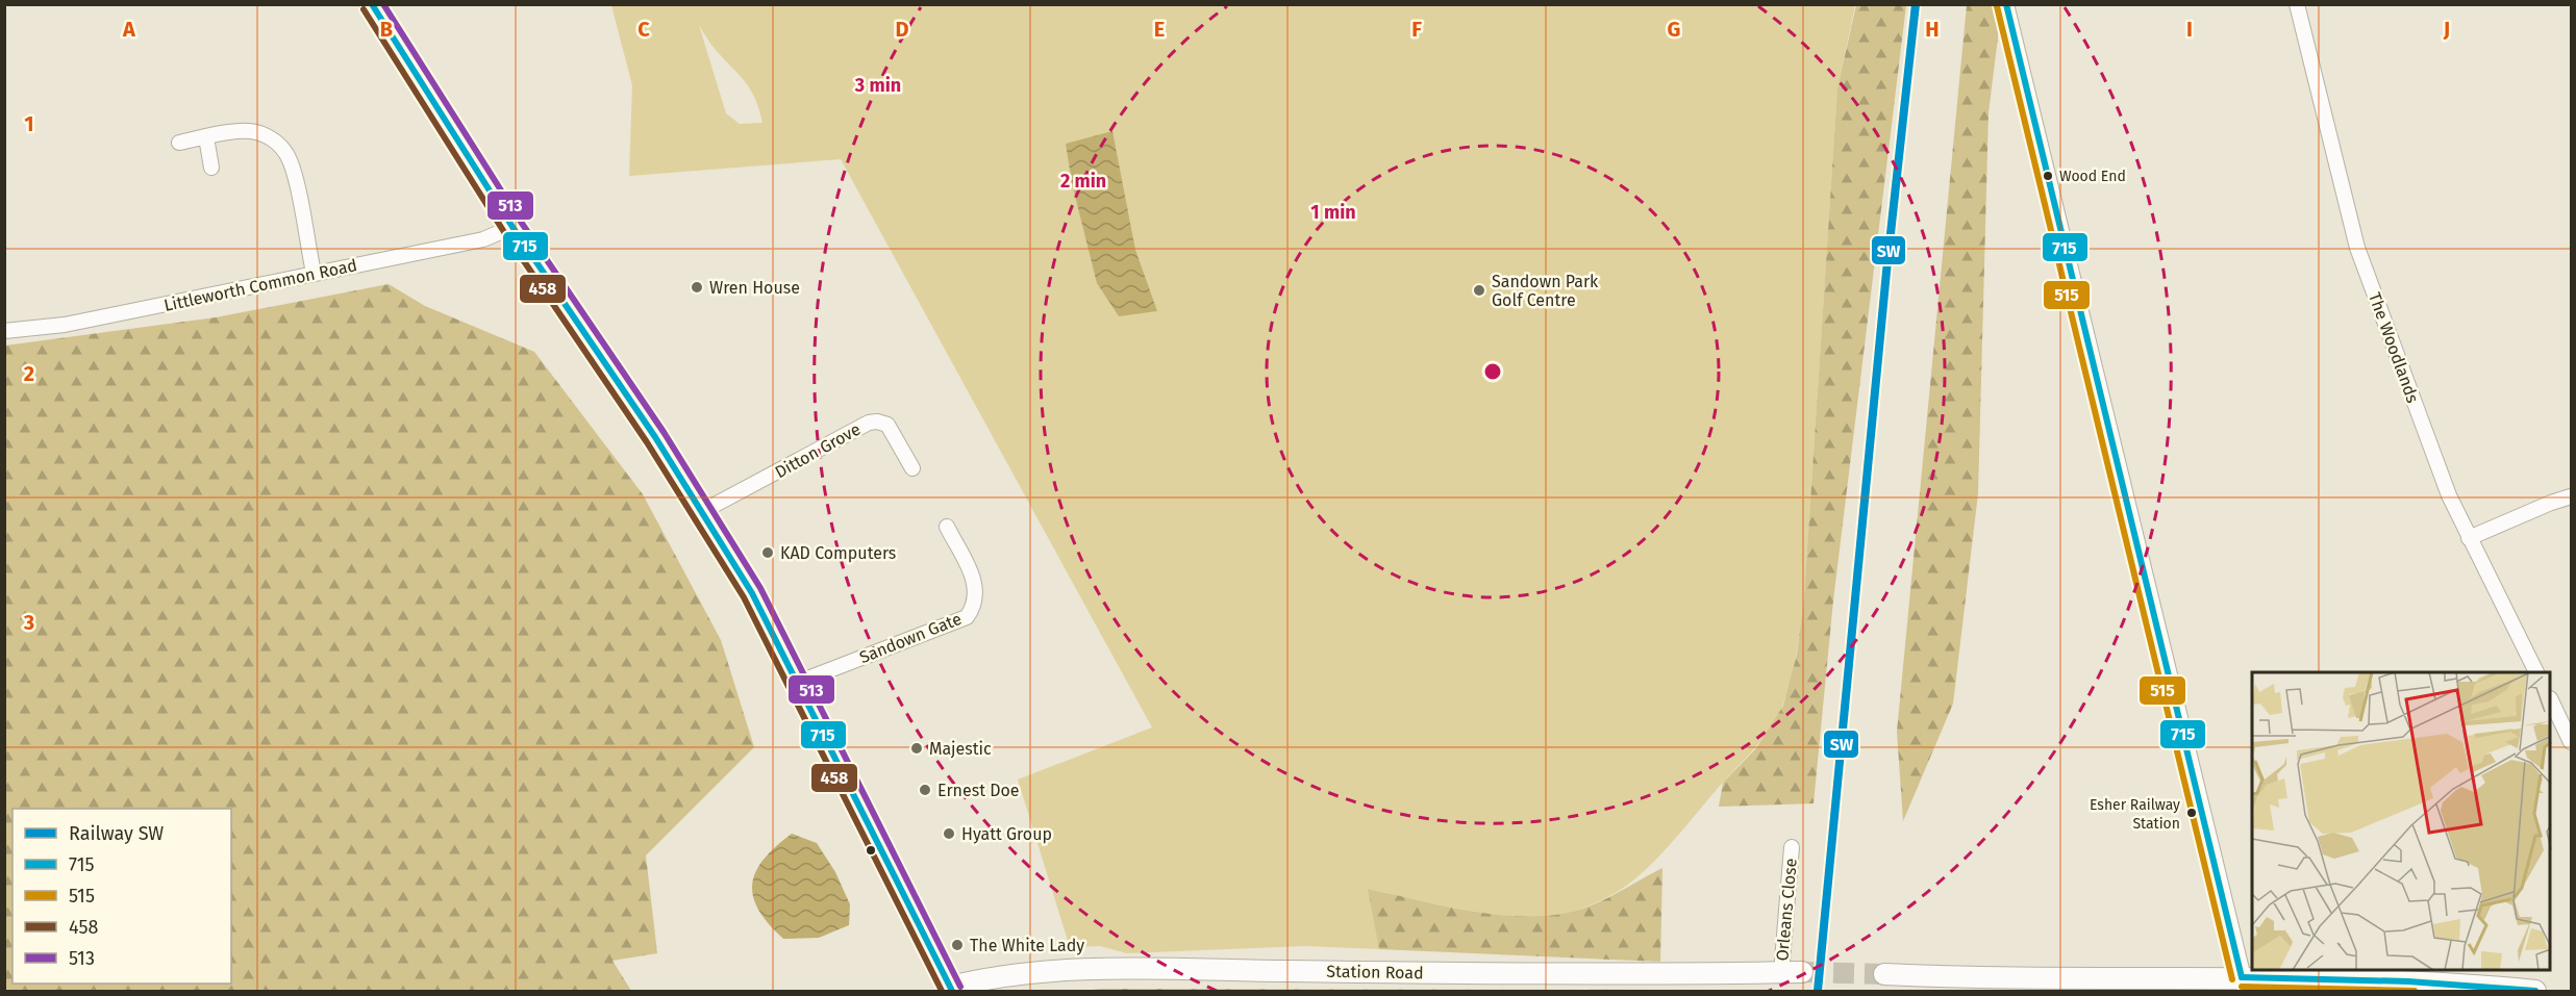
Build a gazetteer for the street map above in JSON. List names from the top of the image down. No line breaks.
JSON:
{"streets":{"main road":["Station Road"],"street":["Littleworth Common Road","The Woodlands","Ditton Grove","Sandown Gate","Orleans Close"]},"crossings":[["Orleans Close","Station Road"]],"places":["Wood End","Wren House","Sandown Park Golf Centre","KAD Computers","Majestic","Ernest Doe","Esher Railway Station","Hyatt Group","The White Lady"],"lines":["rail line SW","transit line 715","transit line 513","transit line 515","transit line 458"],"legend":["Railway SW","715","515","458","513"],"grid":{"columns":["A","B","C","D","E","F","G","H","I","J"],"rows":["1","2","3"]},"rings":["3 min","2 min","1 min"]}
